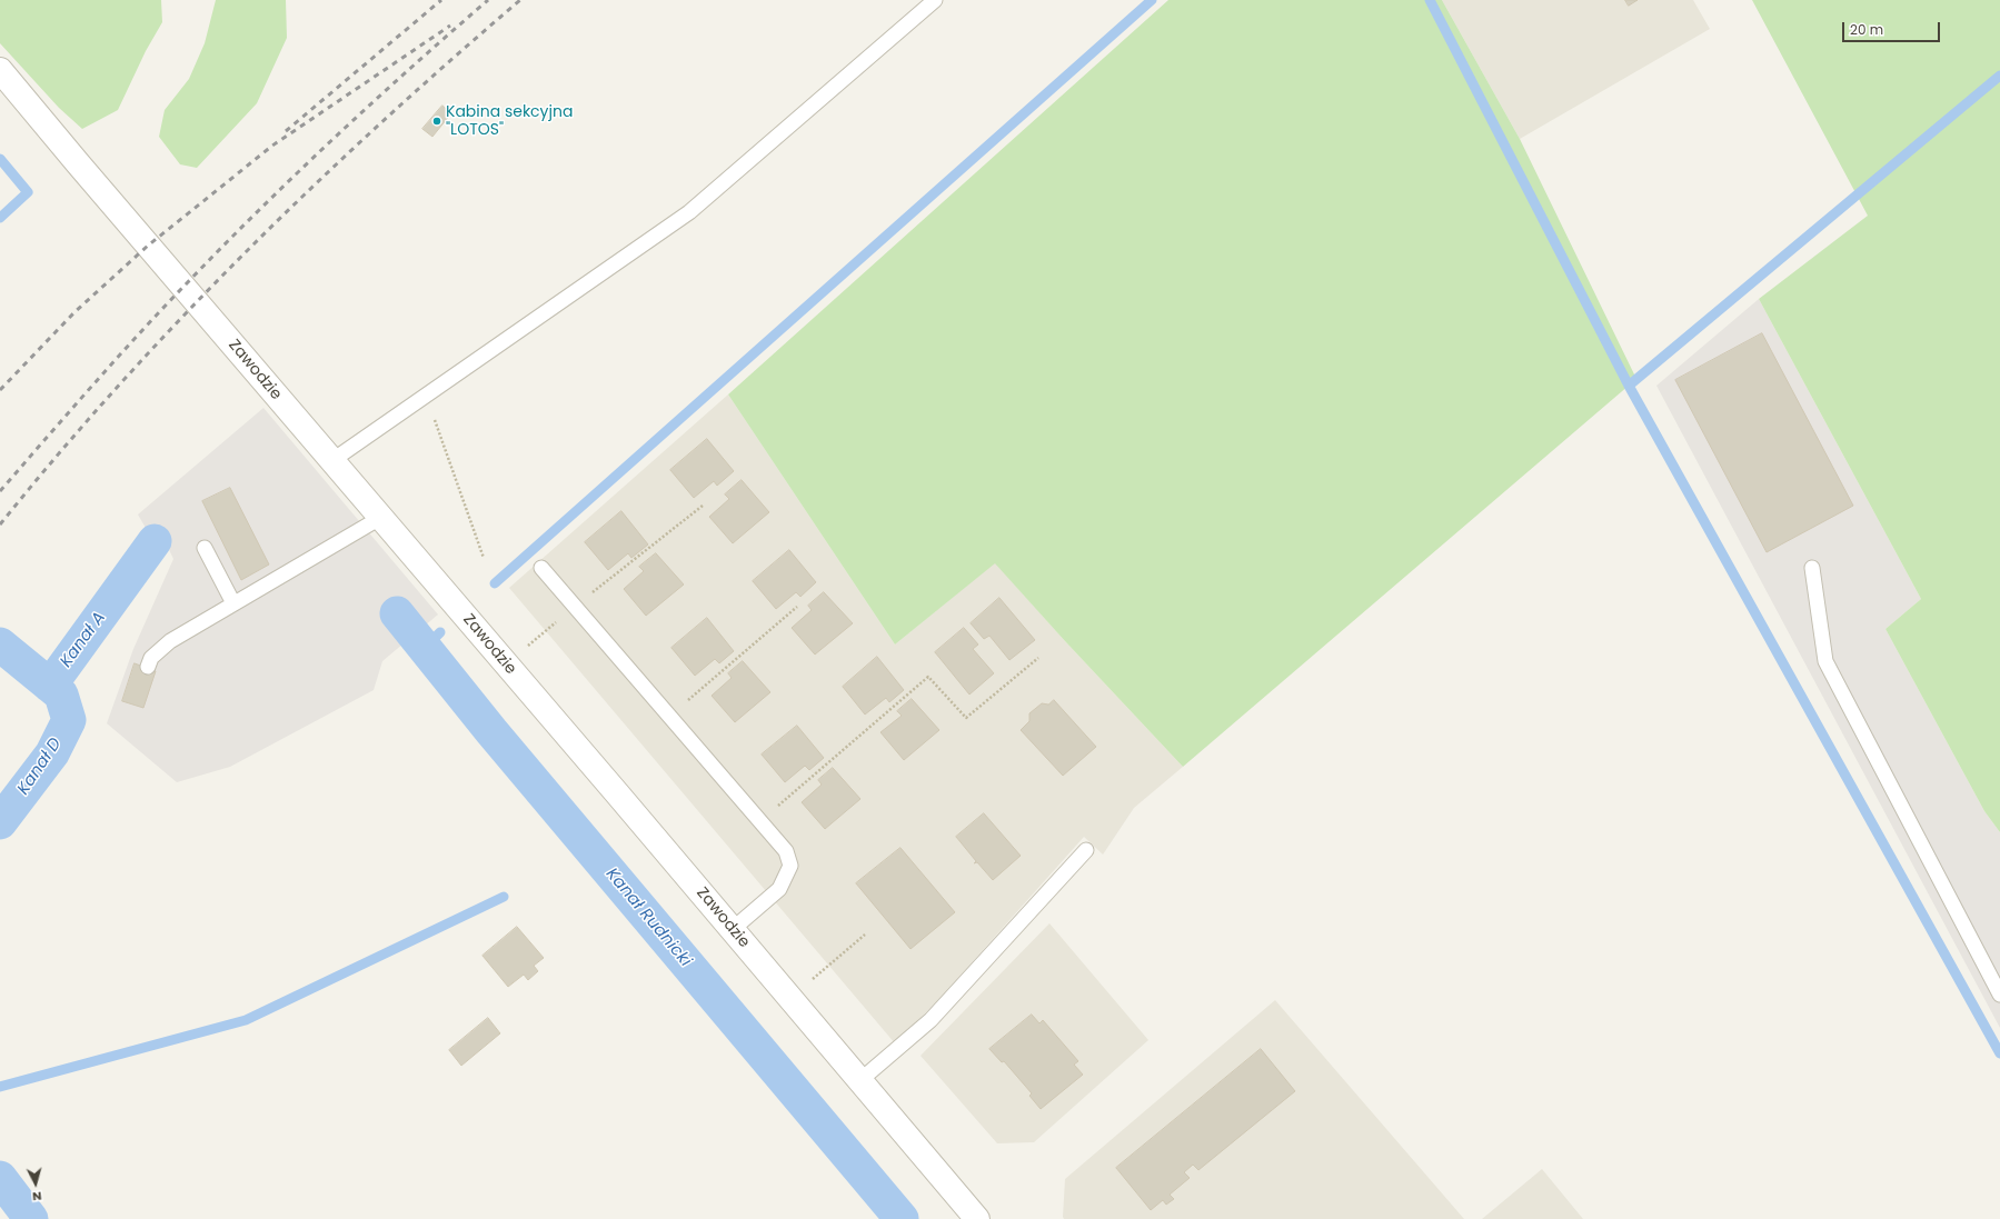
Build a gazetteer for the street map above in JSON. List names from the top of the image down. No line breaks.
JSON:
{"streets":{"street":["Zawodzie"]},"water":["Kanał A","Kanał D","Kanał Rudnicki"],"places":["Kabina sekcyjna \"LOTOS\""],"scale_bar":"20 m","north":"bottom"}
